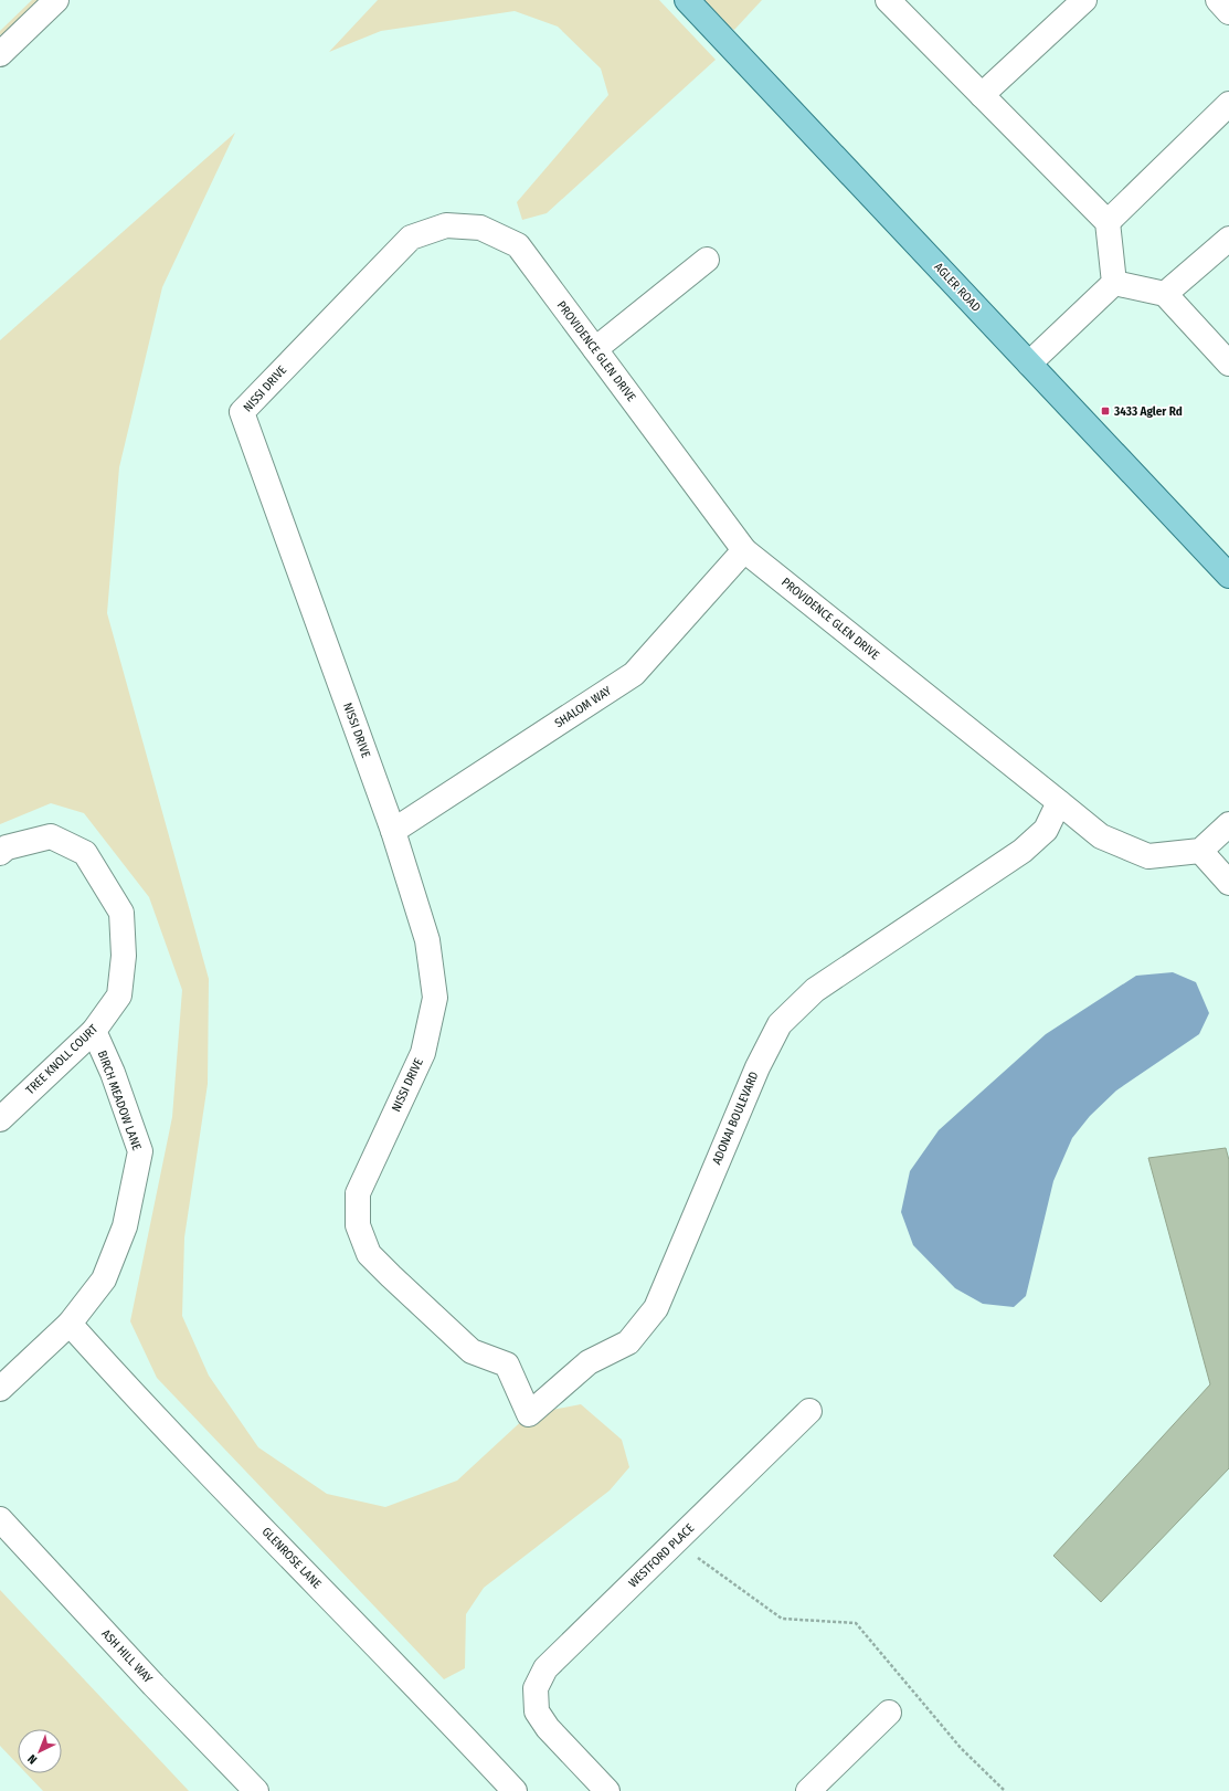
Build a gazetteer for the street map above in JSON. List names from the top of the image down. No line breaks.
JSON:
{"streets":{"main road":["AGLER ROAD"],"street":["PROVIDENCE GLEN DRIVE","NISSI DRIVE","SHALOM WAY","TREE KNOLL COURT","BIRCH MEADOW LANE","ADONAI BOULEVARD","WESTFORD PLACE","GLENROSE LANE","ASH HILL WAY"]},"crossings":[["PROVIDENCE GLEN DRIVE","NISSI DRIVE"],["PROVIDENCE GLEN DRIVE","SHALOM WAY"],["PROVIDENCE GLEN DRIVE","ADONAI BOULEVARD"],["NISSI DRIVE","SHALOM WAY"],["NISSI DRIVE","ADONAI BOULEVARD"],["TREE KNOLL COURT","BIRCH MEADOW LANE"],["BIRCH MEADOW LANE","GLENROSE LANE"]],"places":{"transit":["3433 Agler Rd"]},"north":"bottom left"}
